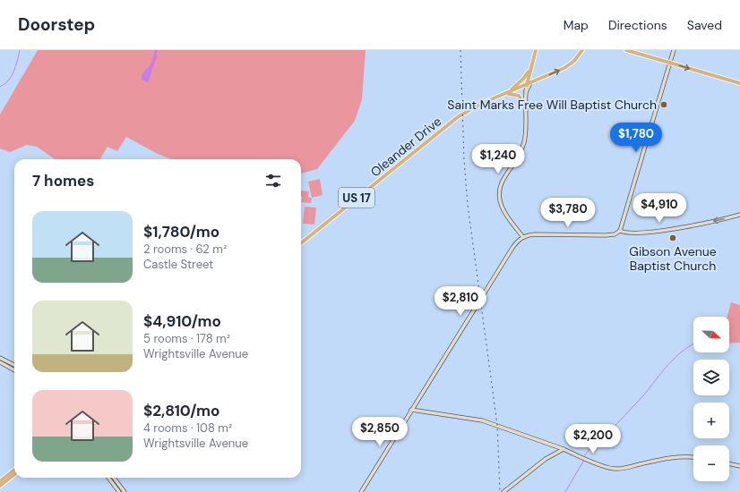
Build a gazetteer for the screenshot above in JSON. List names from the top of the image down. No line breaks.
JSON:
{"streets":{"main road":["Oleander Drive","US 17"]},"crossings":[["Oleander Drive","US 17"]],"places":["Saint Marks Free Will Baptist Church","Gibson Avenue Baptist Church"],"north":"right","page":{"header":"Doorstep","nav":["Map","Directions","Saved"],"price":["$1,780","$1,240","$4,910","$3,780","$2,810","$2,850","$2,200"],"heading":"7 homes","list":[{"name":"$1,780/mo","note":"2 rooms · 62 m² · Castle Street"},{"name":"$4,910/mo","note":"5 rooms · 178 m² · Wrightsville Avenue"},{"name":"$2,810/mo","note":"4 rooms · 108 m² · Wrightsville Avenue"}],"map_buttons":["+","−"]}}
